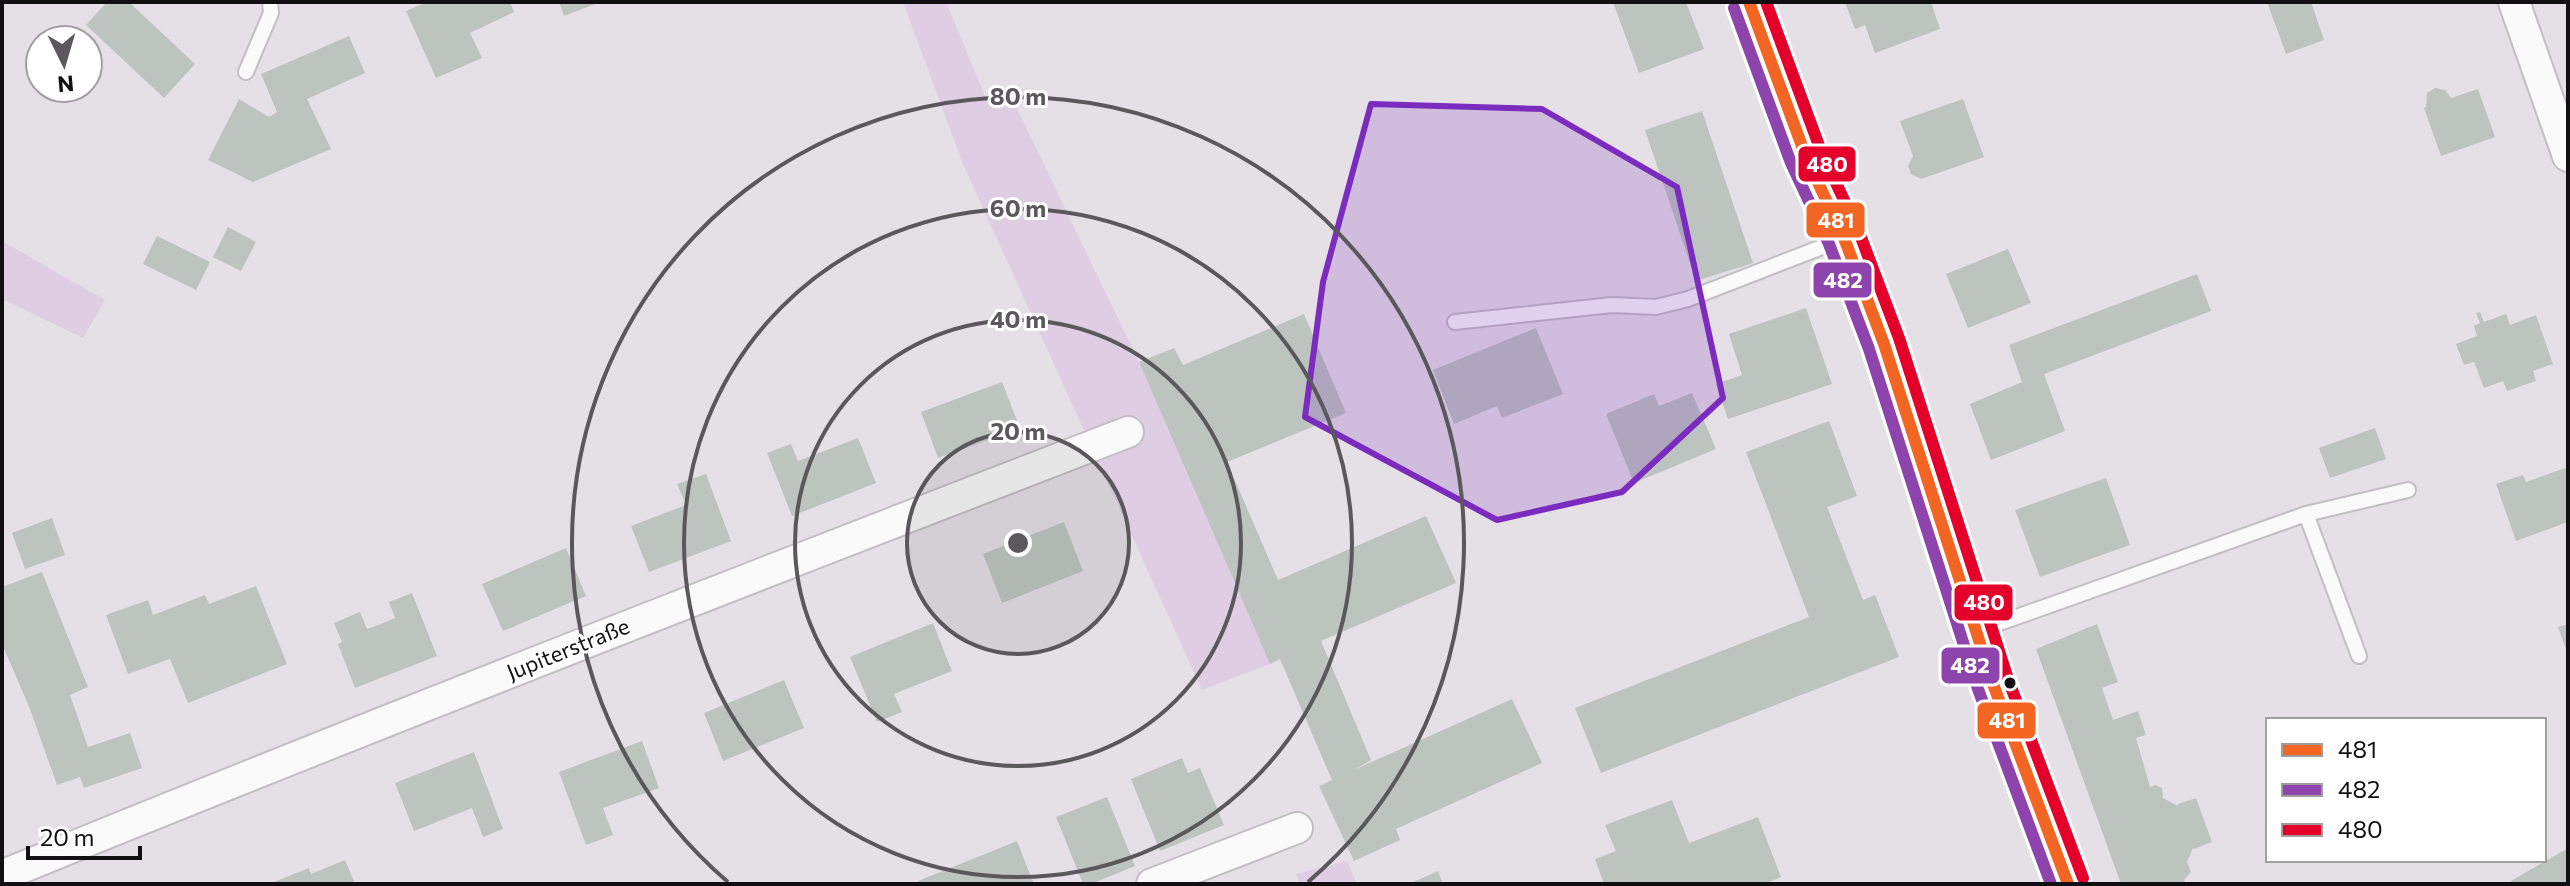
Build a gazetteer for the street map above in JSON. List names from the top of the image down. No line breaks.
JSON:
{"streets":{"street":["Jupiterstraße"]},"lines":["transit line 481","transit line 480","transit line 482"],"legend":["481","482","480"],"scale_bar":"20 m","north":"bottom","rings":["80 m","60 m","40 m","20 m"]}
